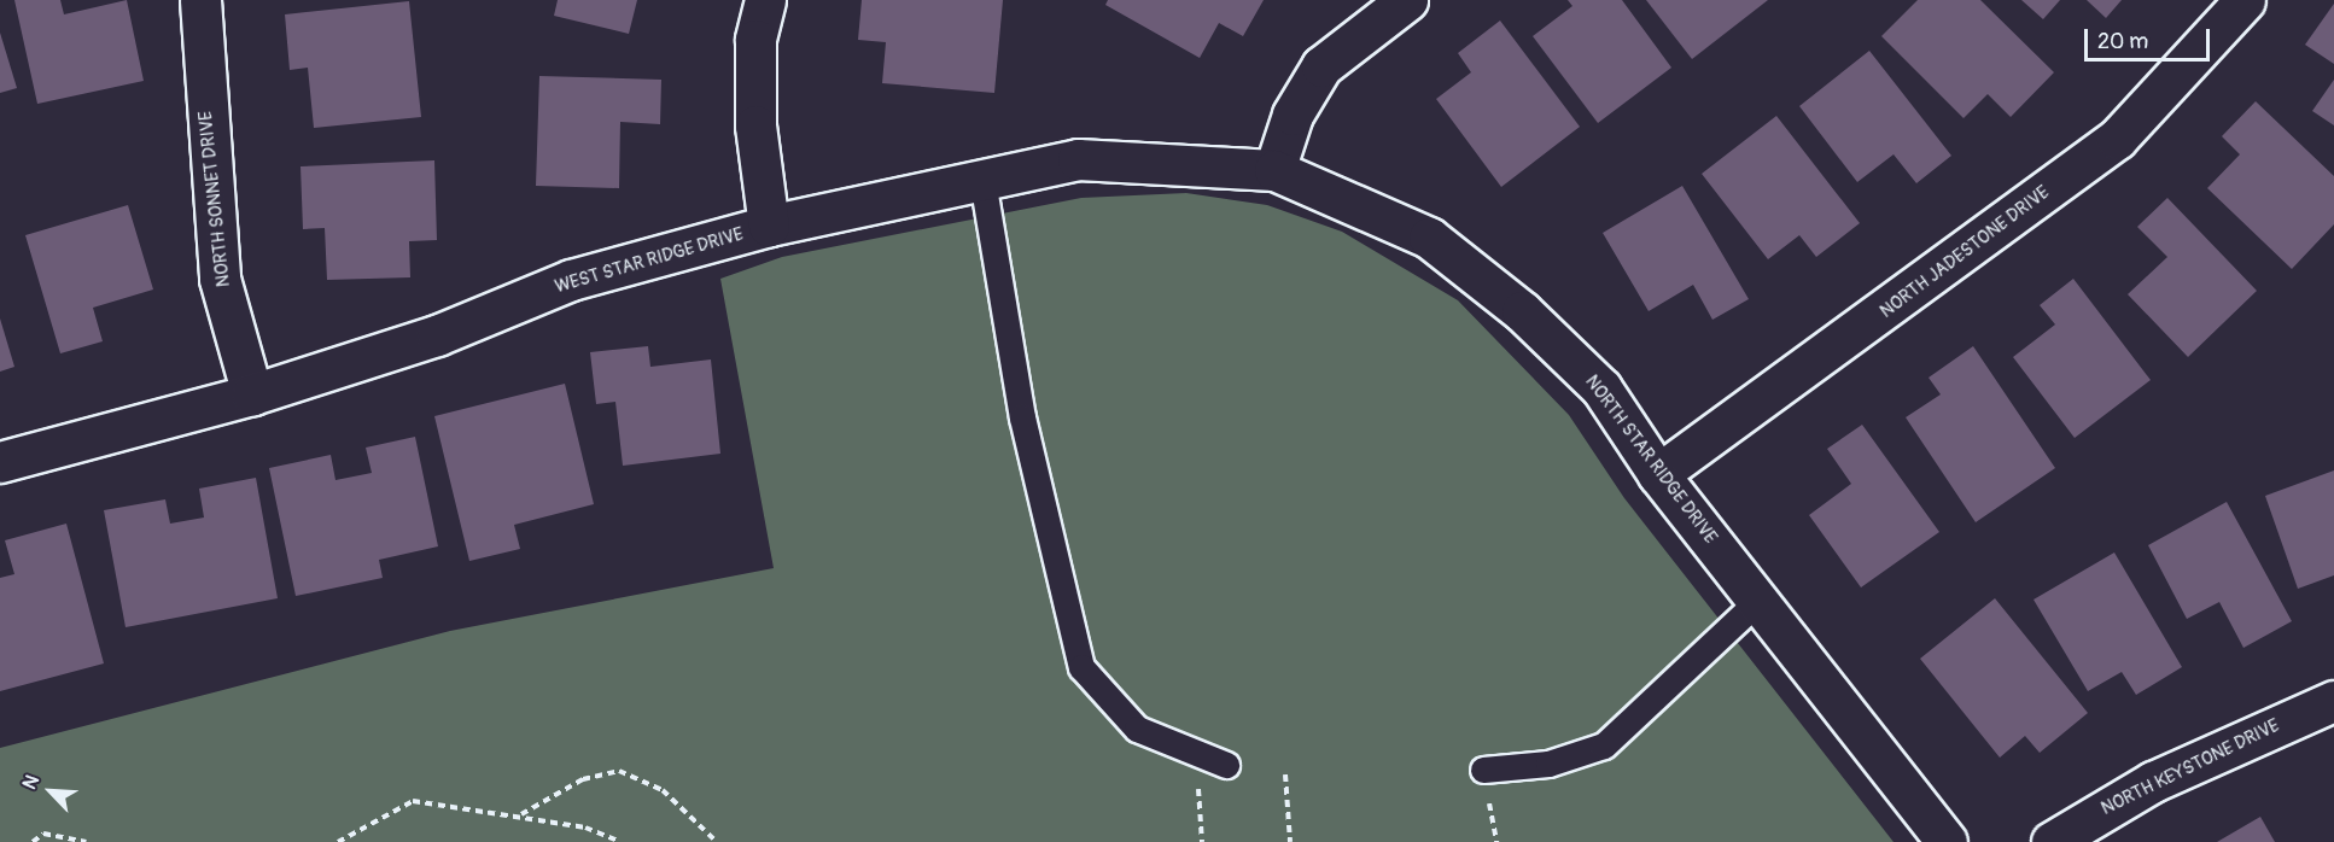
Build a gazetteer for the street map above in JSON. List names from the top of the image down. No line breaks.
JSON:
{"streets":{"street":["NORTH SONNET DRIVE","NORTH JADESTONE DRIVE","WEST STAR RIDGE DRIVE","NORTH STAR RIDGE DRIVE","NORTH KEYSTONE DRIVE"]},"crossings":[["NORTH SONNET DRIVE","WEST STAR RIDGE DRIVE"],["NORTH JADESTONE DRIVE","NORTH STAR RIDGE DRIVE"],["WEST STAR RIDGE DRIVE","NORTH STAR RIDGE DRIVE"]],"scale_bar":"20 m","north":"top left"}
